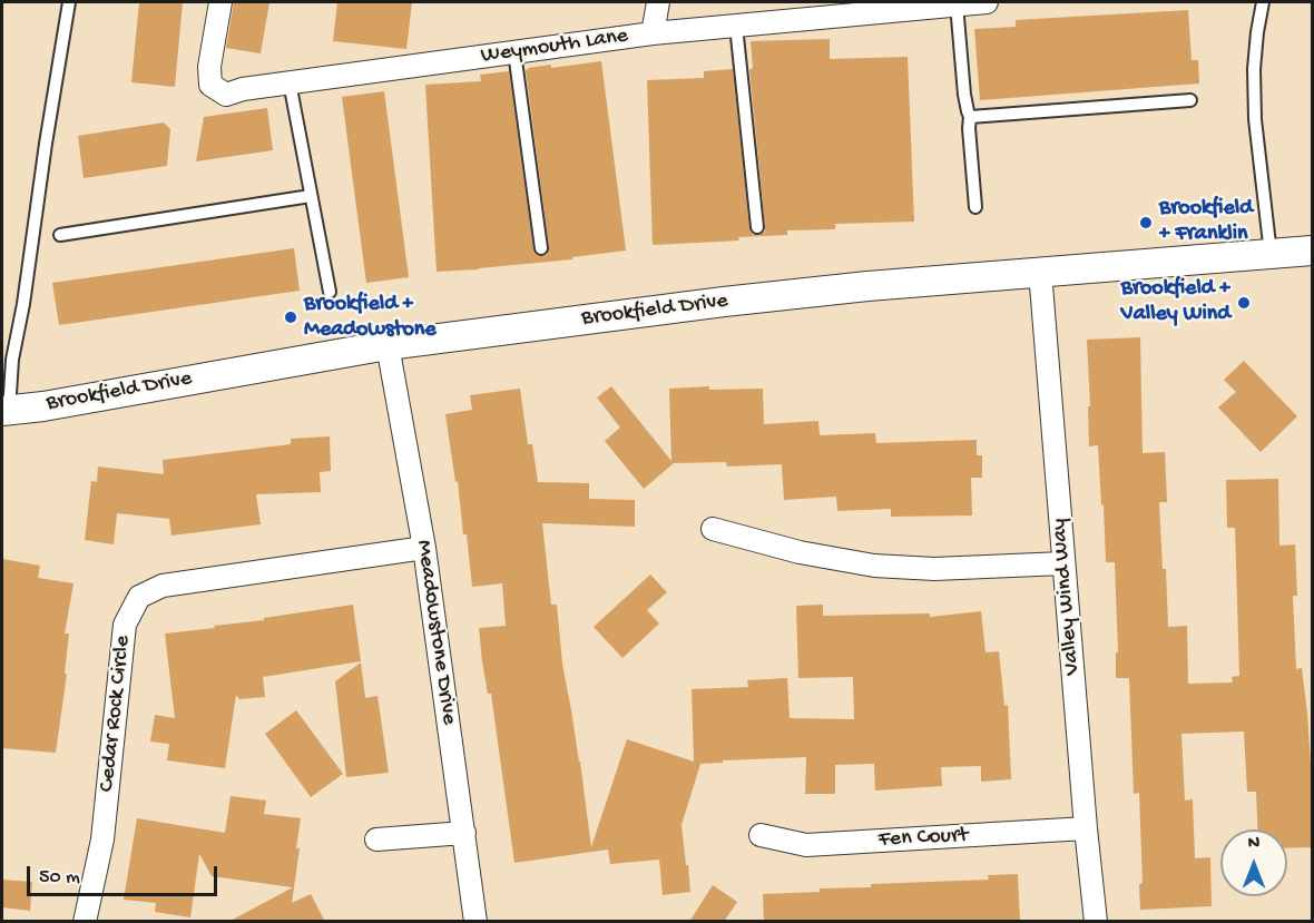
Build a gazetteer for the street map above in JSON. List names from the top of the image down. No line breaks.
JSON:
{"streets":{"street":["Weymouth Lane","Brookfield Drive","Valley Wind Way","Meadowstone Drive","Cedar Rock Circle","Fen Court"]},"crossings":[["Brookfield Drive","Valley Wind Way"],["Brookfield Drive","Meadowstone Drive"],["Valley Wind Way","Fen Court"],["Meadowstone Drive","Cedar Rock Circle"]],"places":["Brookfield + Franklin","Brookfield + Valley Wind","Brookfield + Meadowstone"],"scale_bar":"50 m","north":"top"}
